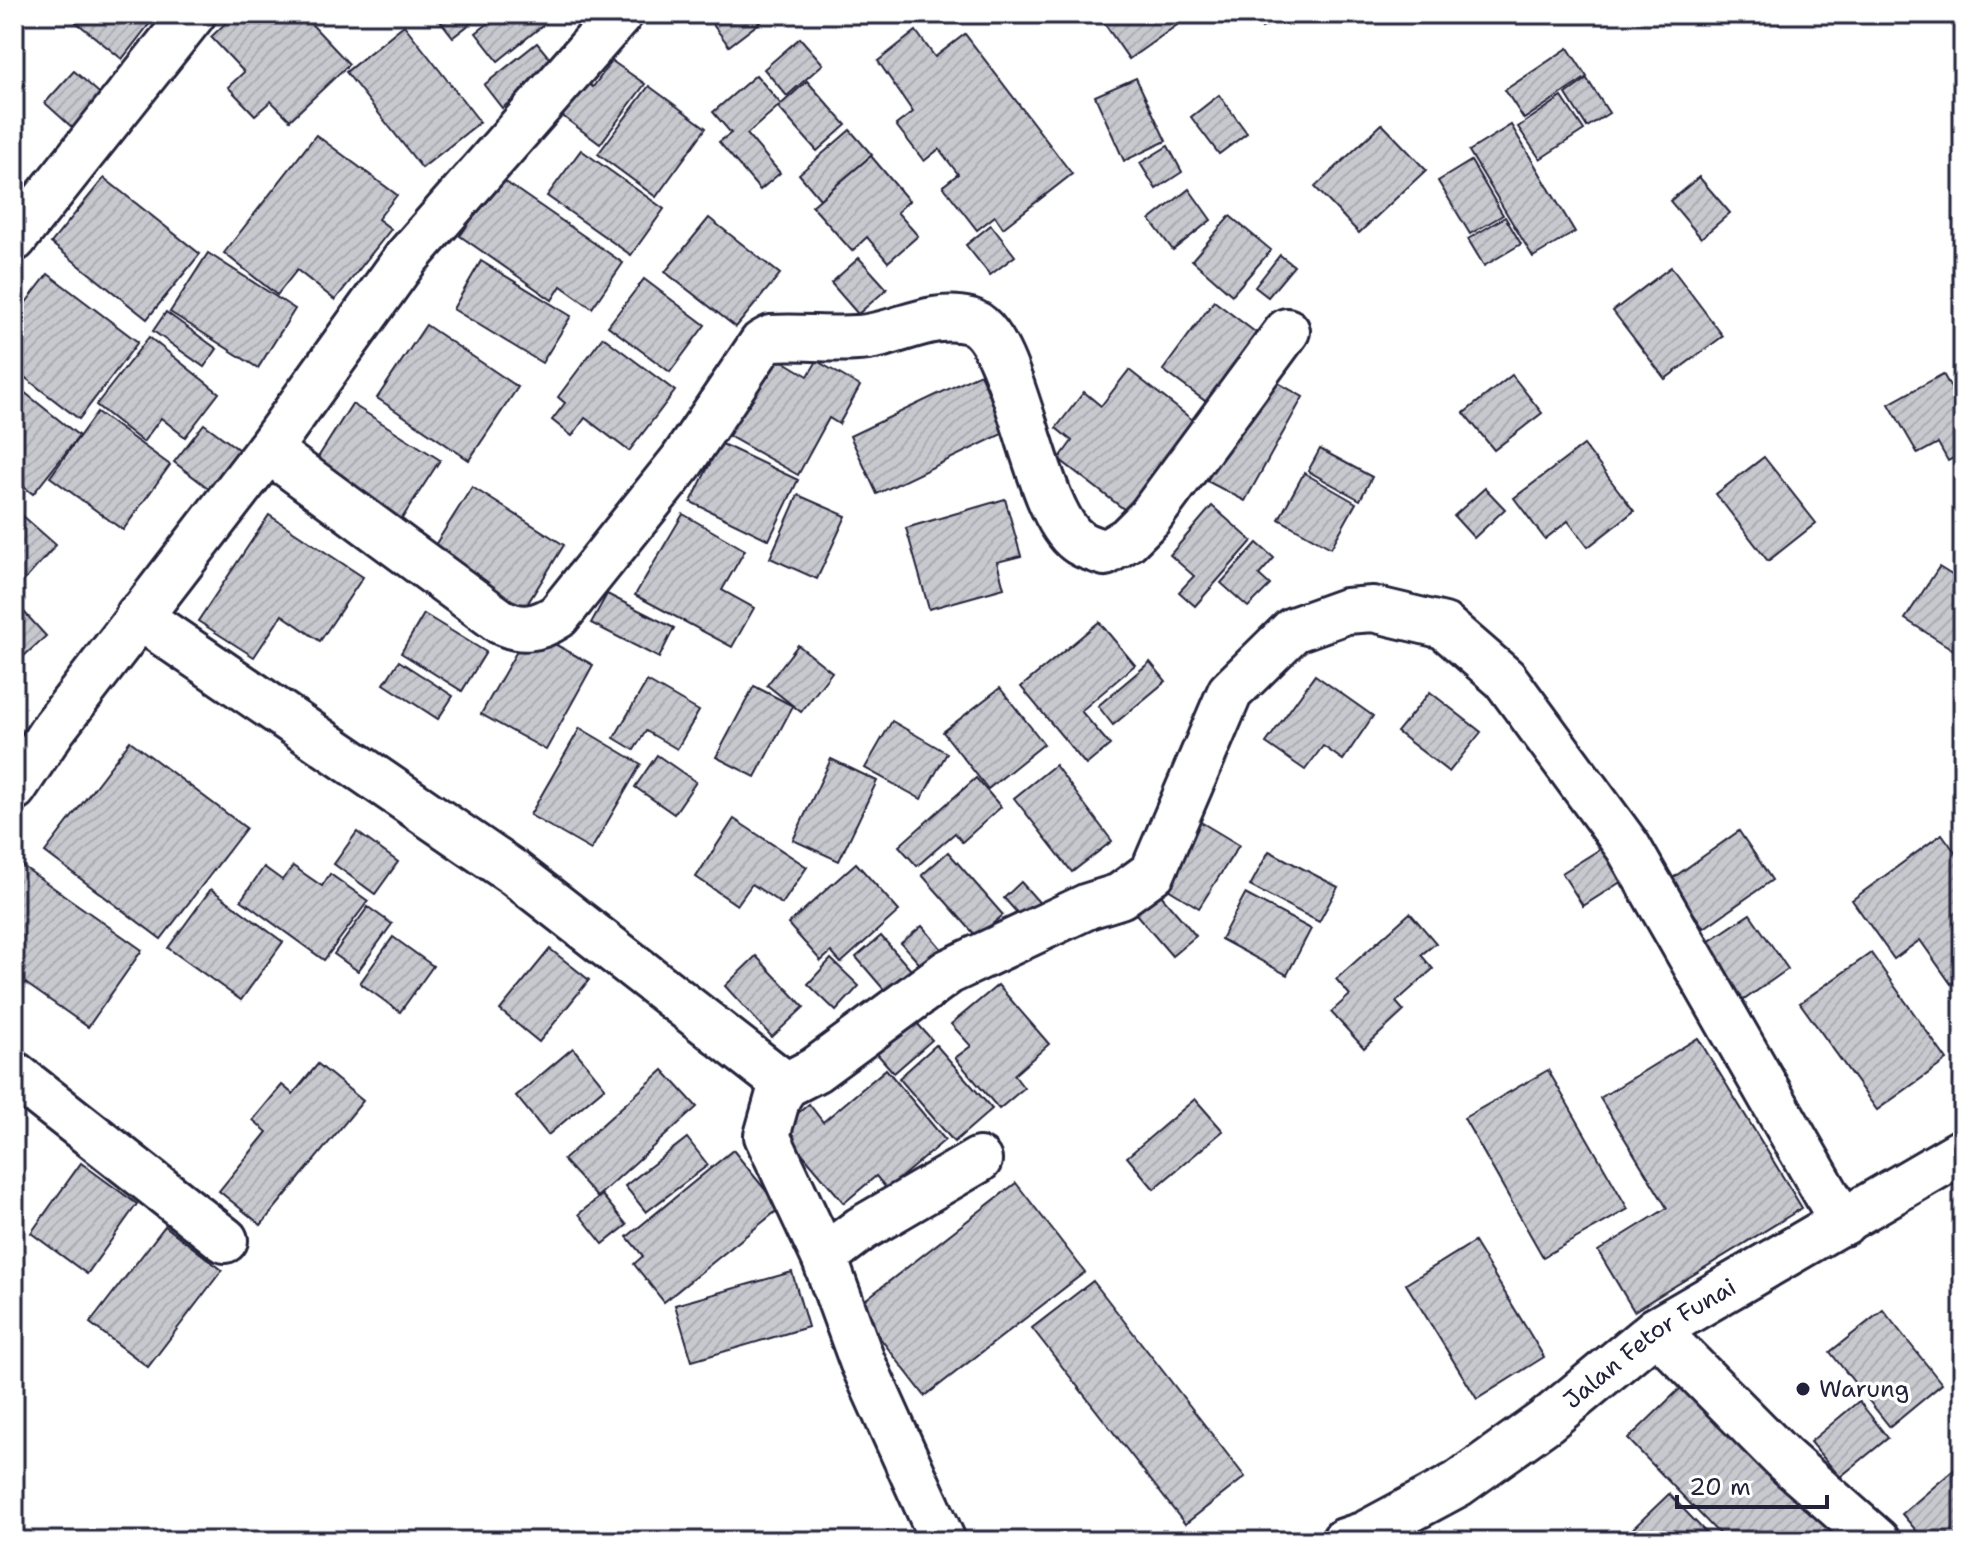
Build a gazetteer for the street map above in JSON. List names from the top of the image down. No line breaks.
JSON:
{"streets":{"street":["Jalan Fetor Funai"]},"places":["Warung"],"scale_bar":"20 m"}
